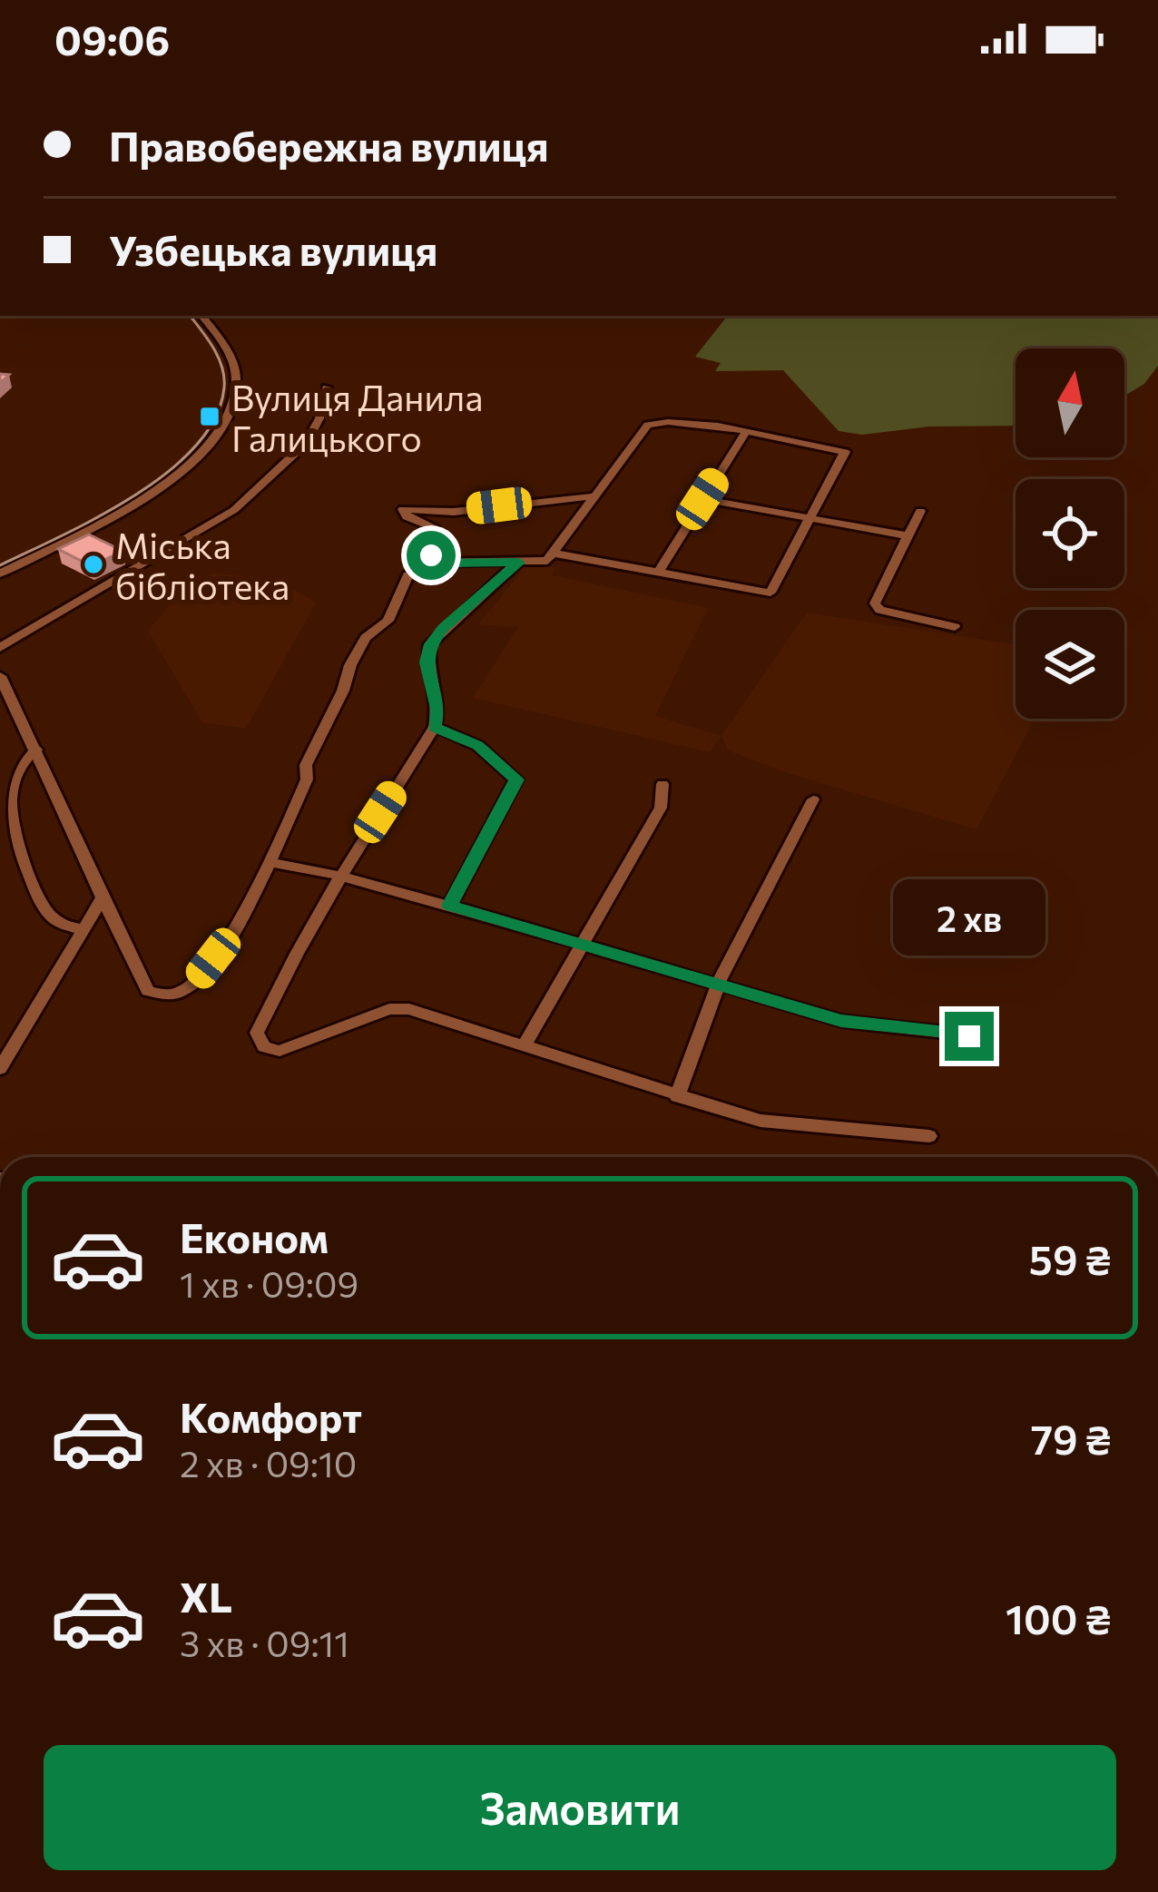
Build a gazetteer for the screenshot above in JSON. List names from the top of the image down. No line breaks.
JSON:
{"places":{"transit":["Вулиця Данила Галицького"],"other":["Міська бібліотека"]},"north":"top","page":{"status":"09:06","banner":["Правобережна вулиця","Узбецька вулиця"],"bubble":"2 хв","list":[{"name":"Економ","note":"1 хв · 09:09","value":"59 ₴"},{"name":"Комфорт","note":"2 хв · 09:10","value":"79 ₴"},{"name":"XL","note":"3 хв · 09:11","value":"100 ₴"}],"buttons":"Замовити"}}
